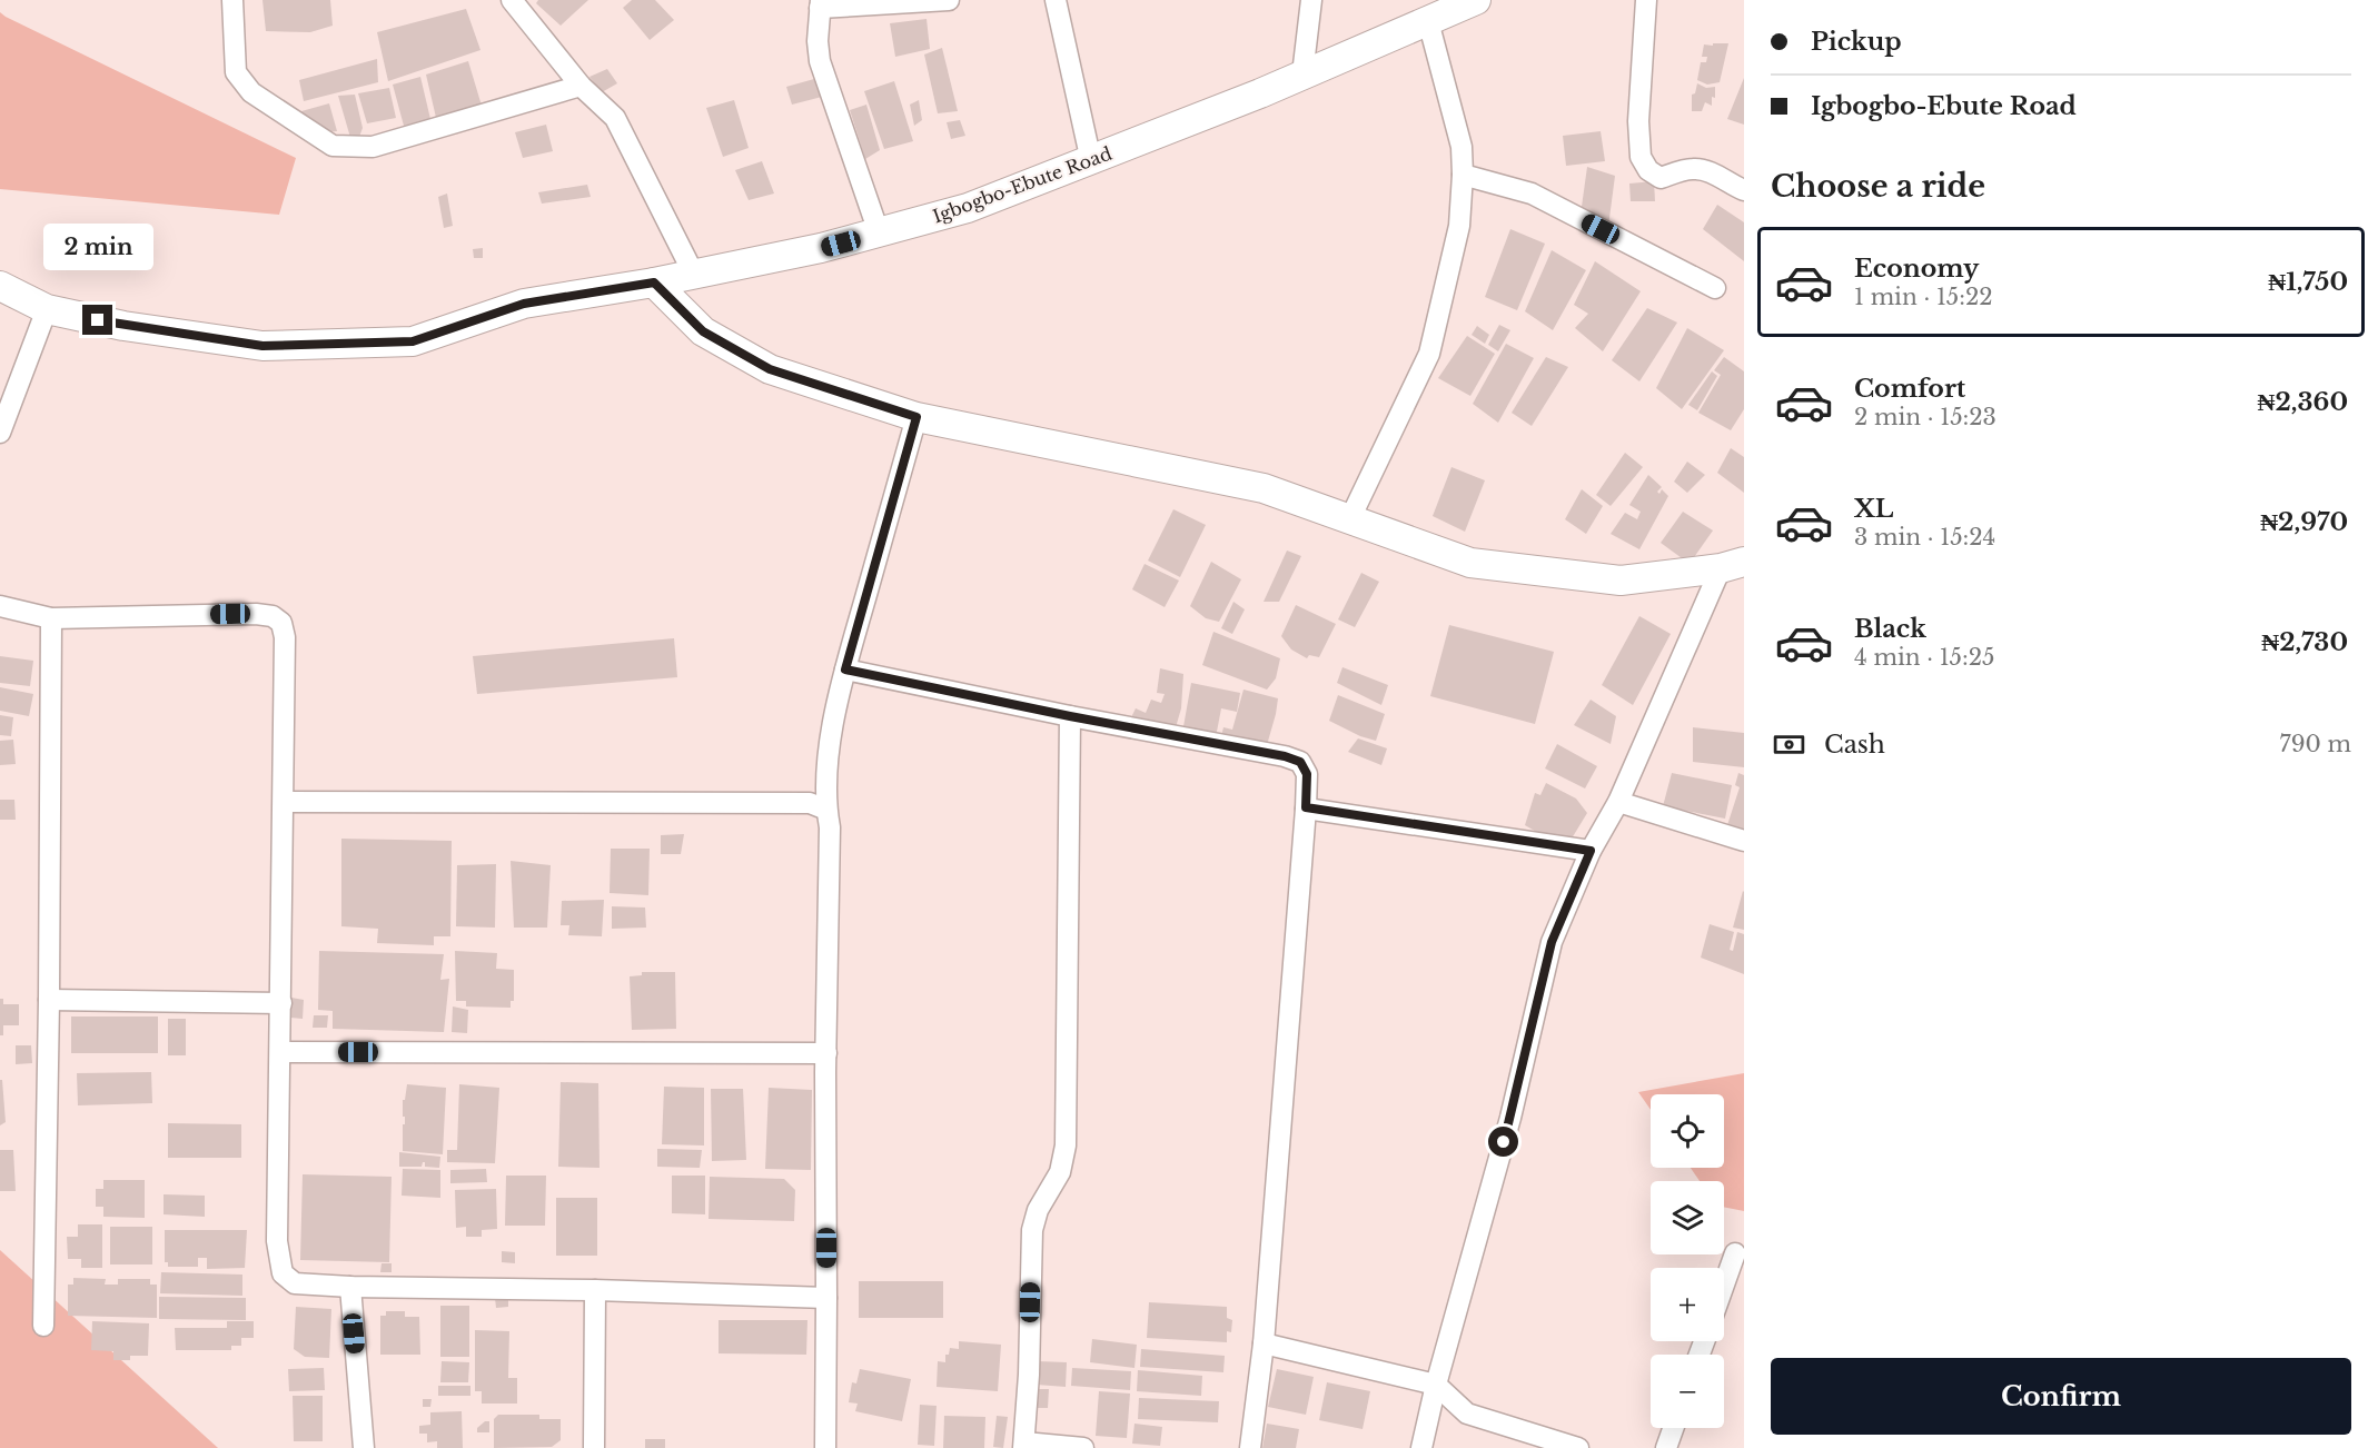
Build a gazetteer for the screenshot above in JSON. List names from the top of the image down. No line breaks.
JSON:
{"streets":{"main road":["Igbogbo-Ebute Road"]},"page":{"banner":["Pickup","Igbogbo-Ebute Road"],"heading":"Choose a ride","bubble":"2 min","list":[{"name":"Economy","note":"1 min · 15:22","value":"₦1,750"},{"name":"Comfort","note":"2 min · 15:23","value":"₦2,360"},{"name":"XL","note":"3 min · 15:24","value":"₦2,970"},{"name":"Black","note":"4 min · 15:25","value":"₦2,730"}],"pay":["Cash","790 m"],"map_buttons":["+","−"],"buttons":"Confirm"}}
